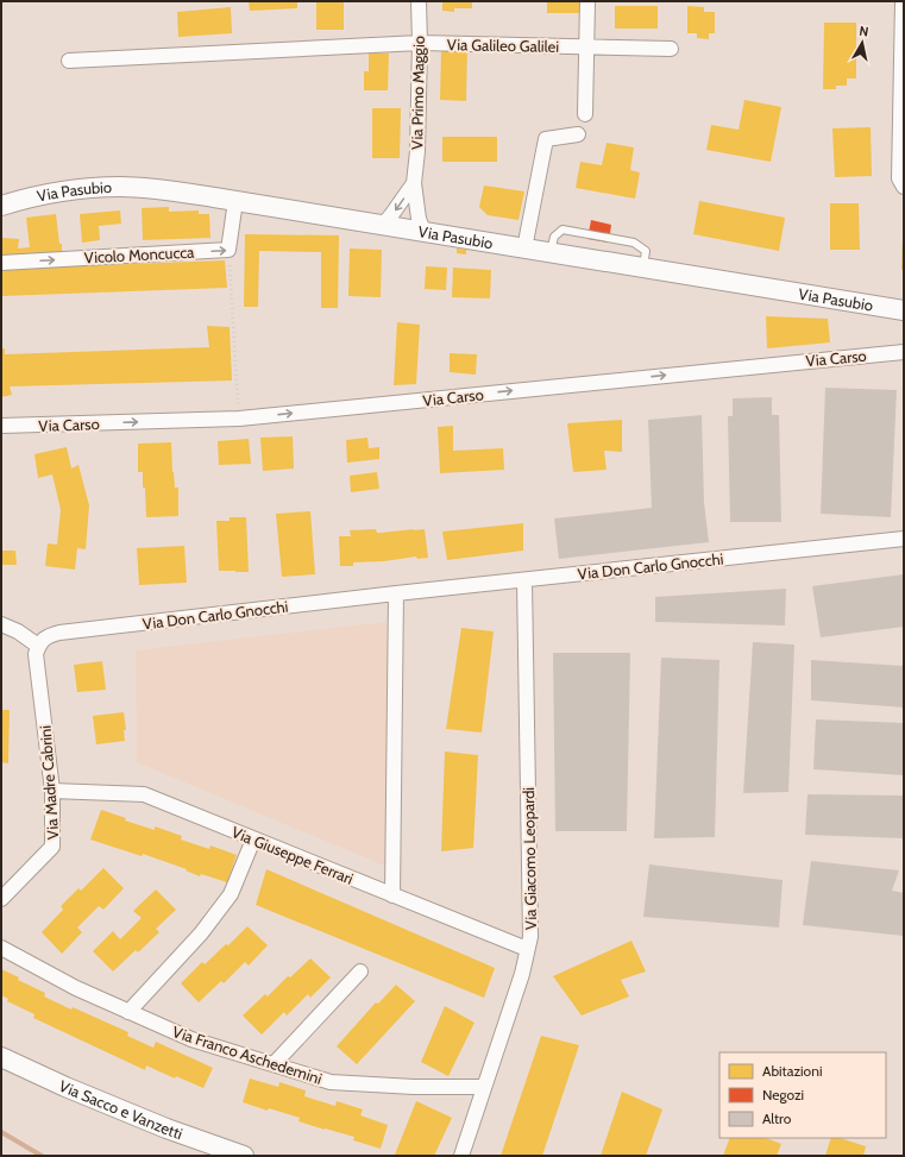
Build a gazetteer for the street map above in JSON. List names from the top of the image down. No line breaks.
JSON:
{"streets":{"street":["Via Galileo Galilei","Via Primo Maggio","Via Pasubio","Vicolo Moncucca","Via Carso","Via Don Carlo Gnocchi","Via Madre Cabrini","Via Giuseppe Ferrari","Via Giacomo Leopardi","Via Franco Aschedemini","Via Sacco e Vanzetti"]},"crossings":[["Via Galileo Galilei","Via Primo Maggio"],["Via Primo Maggio","Via Pasubio"],["Via Don Carlo Gnocchi","Via Madre Cabrini"],["Via Don Carlo Gnocchi","Via Giacomo Leopardi"],["Via Madre Cabrini","Via Giuseppe Ferrari"],["Via Giuseppe Ferrari","Via Giacomo Leopardi"],["Via Giacomo Leopardi","Via Franco Aschedemini"]],"one_way":["Vicolo Moncucca","Via Carso"],"legend":["Abitazioni","Negozi","Altro"],"north":"top"}
